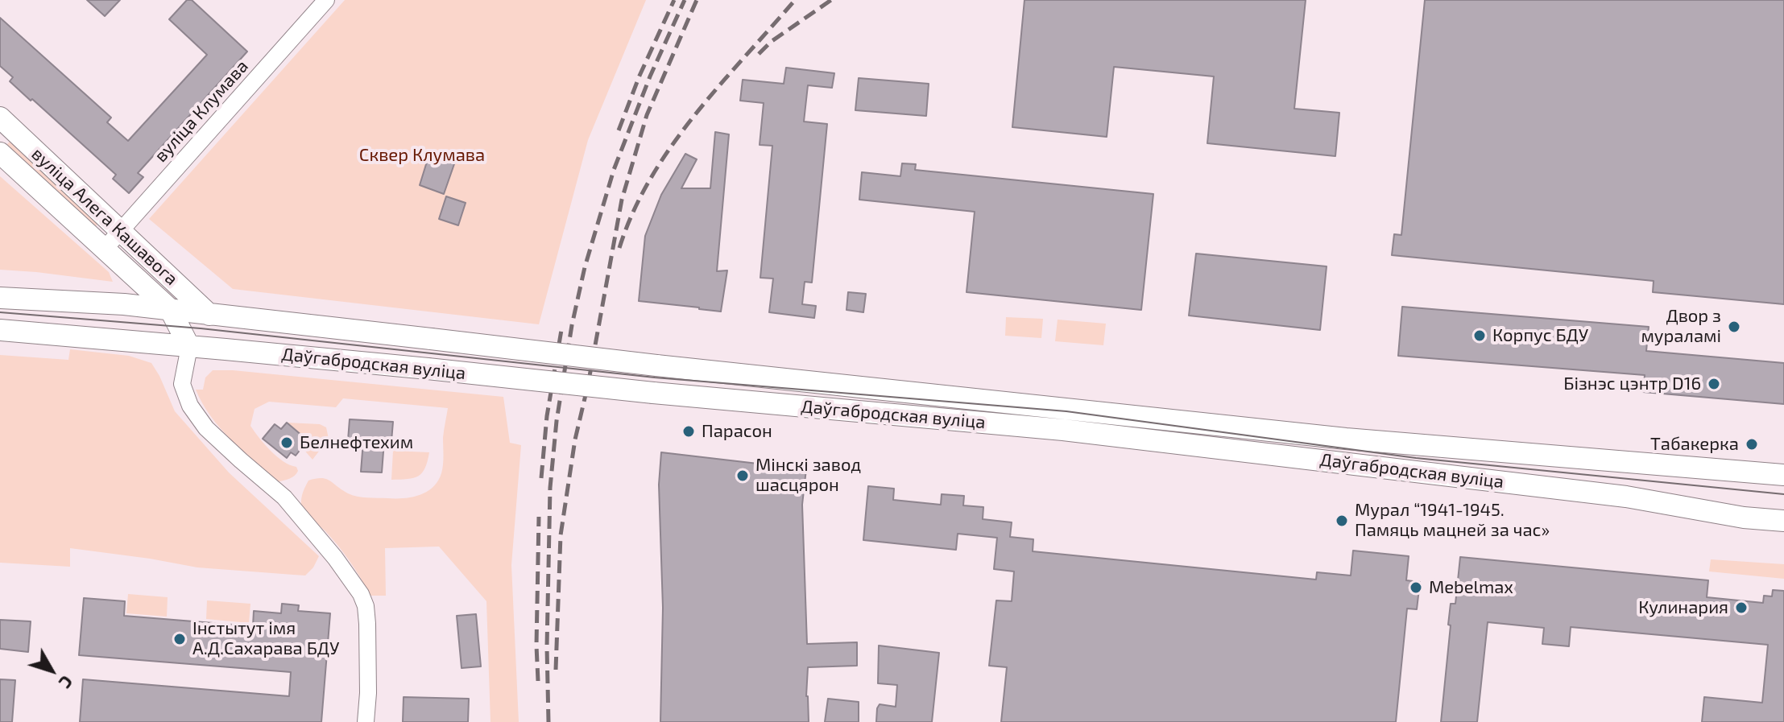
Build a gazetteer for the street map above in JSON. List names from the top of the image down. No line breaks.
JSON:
{"streets":{"main road":["вуліца Алега Кашавога","Даўгабродская вуліца"],"street":["вуліца Клумава"]},"crossings":[["вуліца Клумава","вуліца Алега Кашавога"],["вуліца Алега Кашавога","Даўгабродская вуліца"]],"parks":["Сквер Клумава"],"places":["Двор з мураламі","Корпус БДУ","Бізнэс цэнтр D16","Парасон","Белнефтехим","Табакерка","Мінскі завод шасцярон","Мурал “1941-1945. Памяць мацней за час»","Mebelmax","Кулинария","Інстытут імя А.Д.Сахарава БДУ"],"north":"bottom right"}
